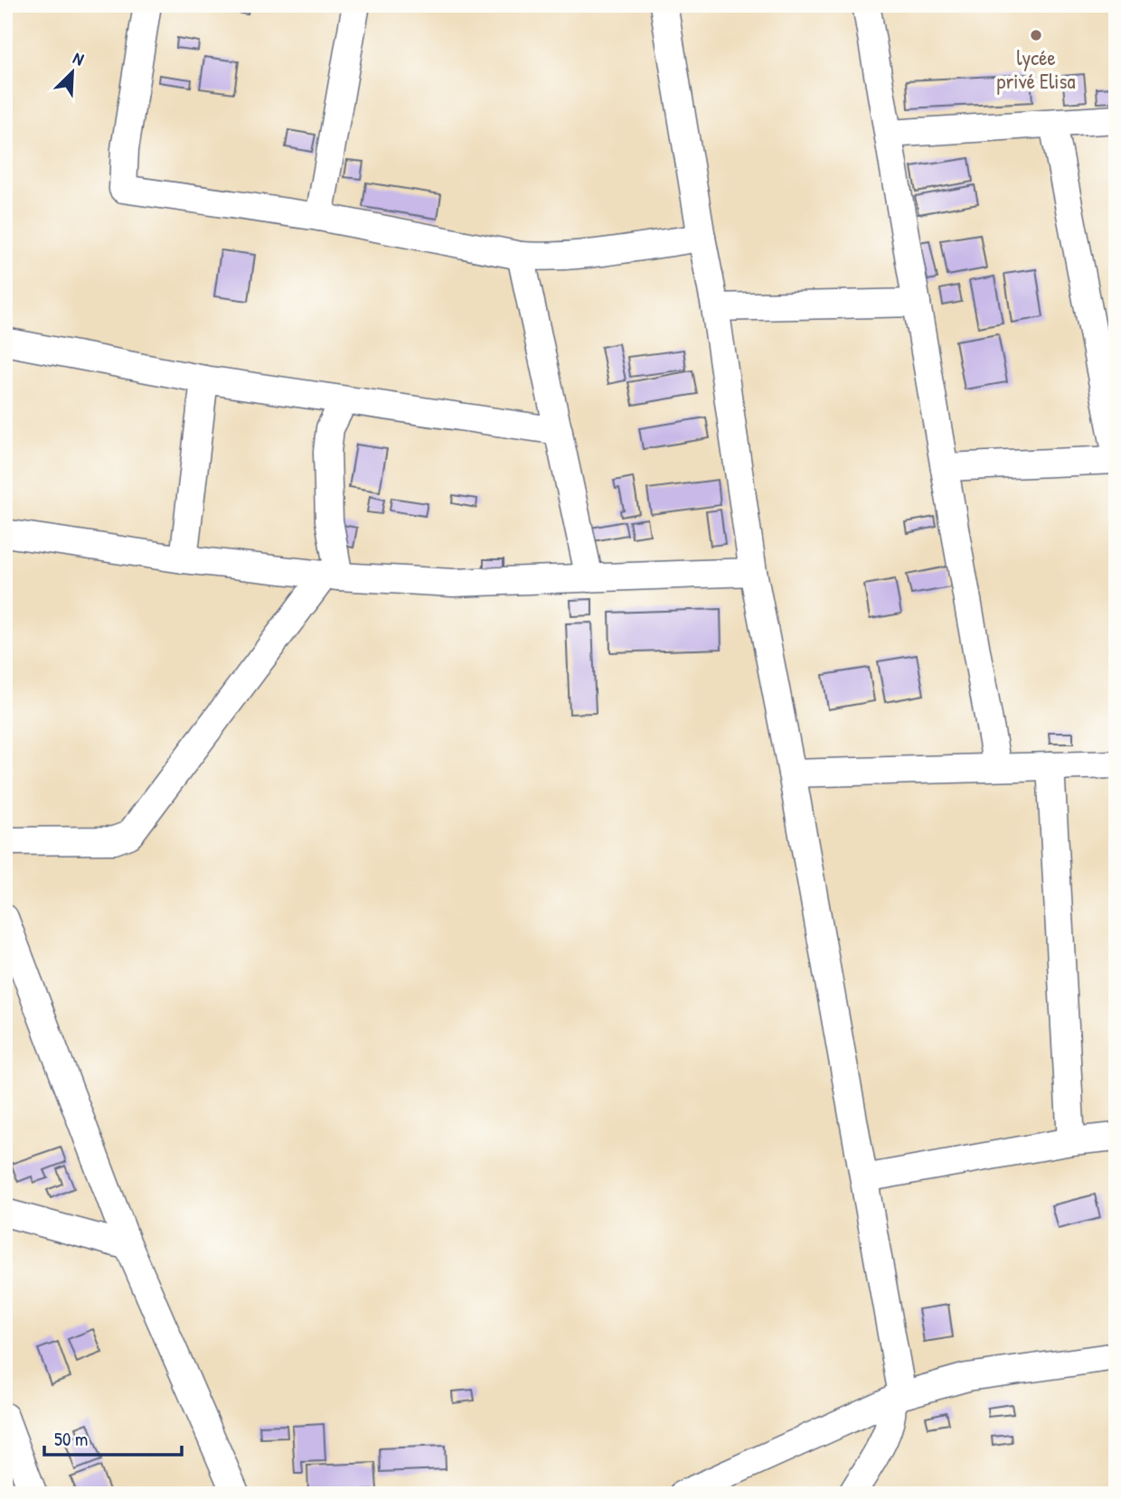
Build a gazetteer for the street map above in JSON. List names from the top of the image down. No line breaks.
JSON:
{"places":["lycée privé Elisa"],"scale_bar":"50 m","north":"top right"}
